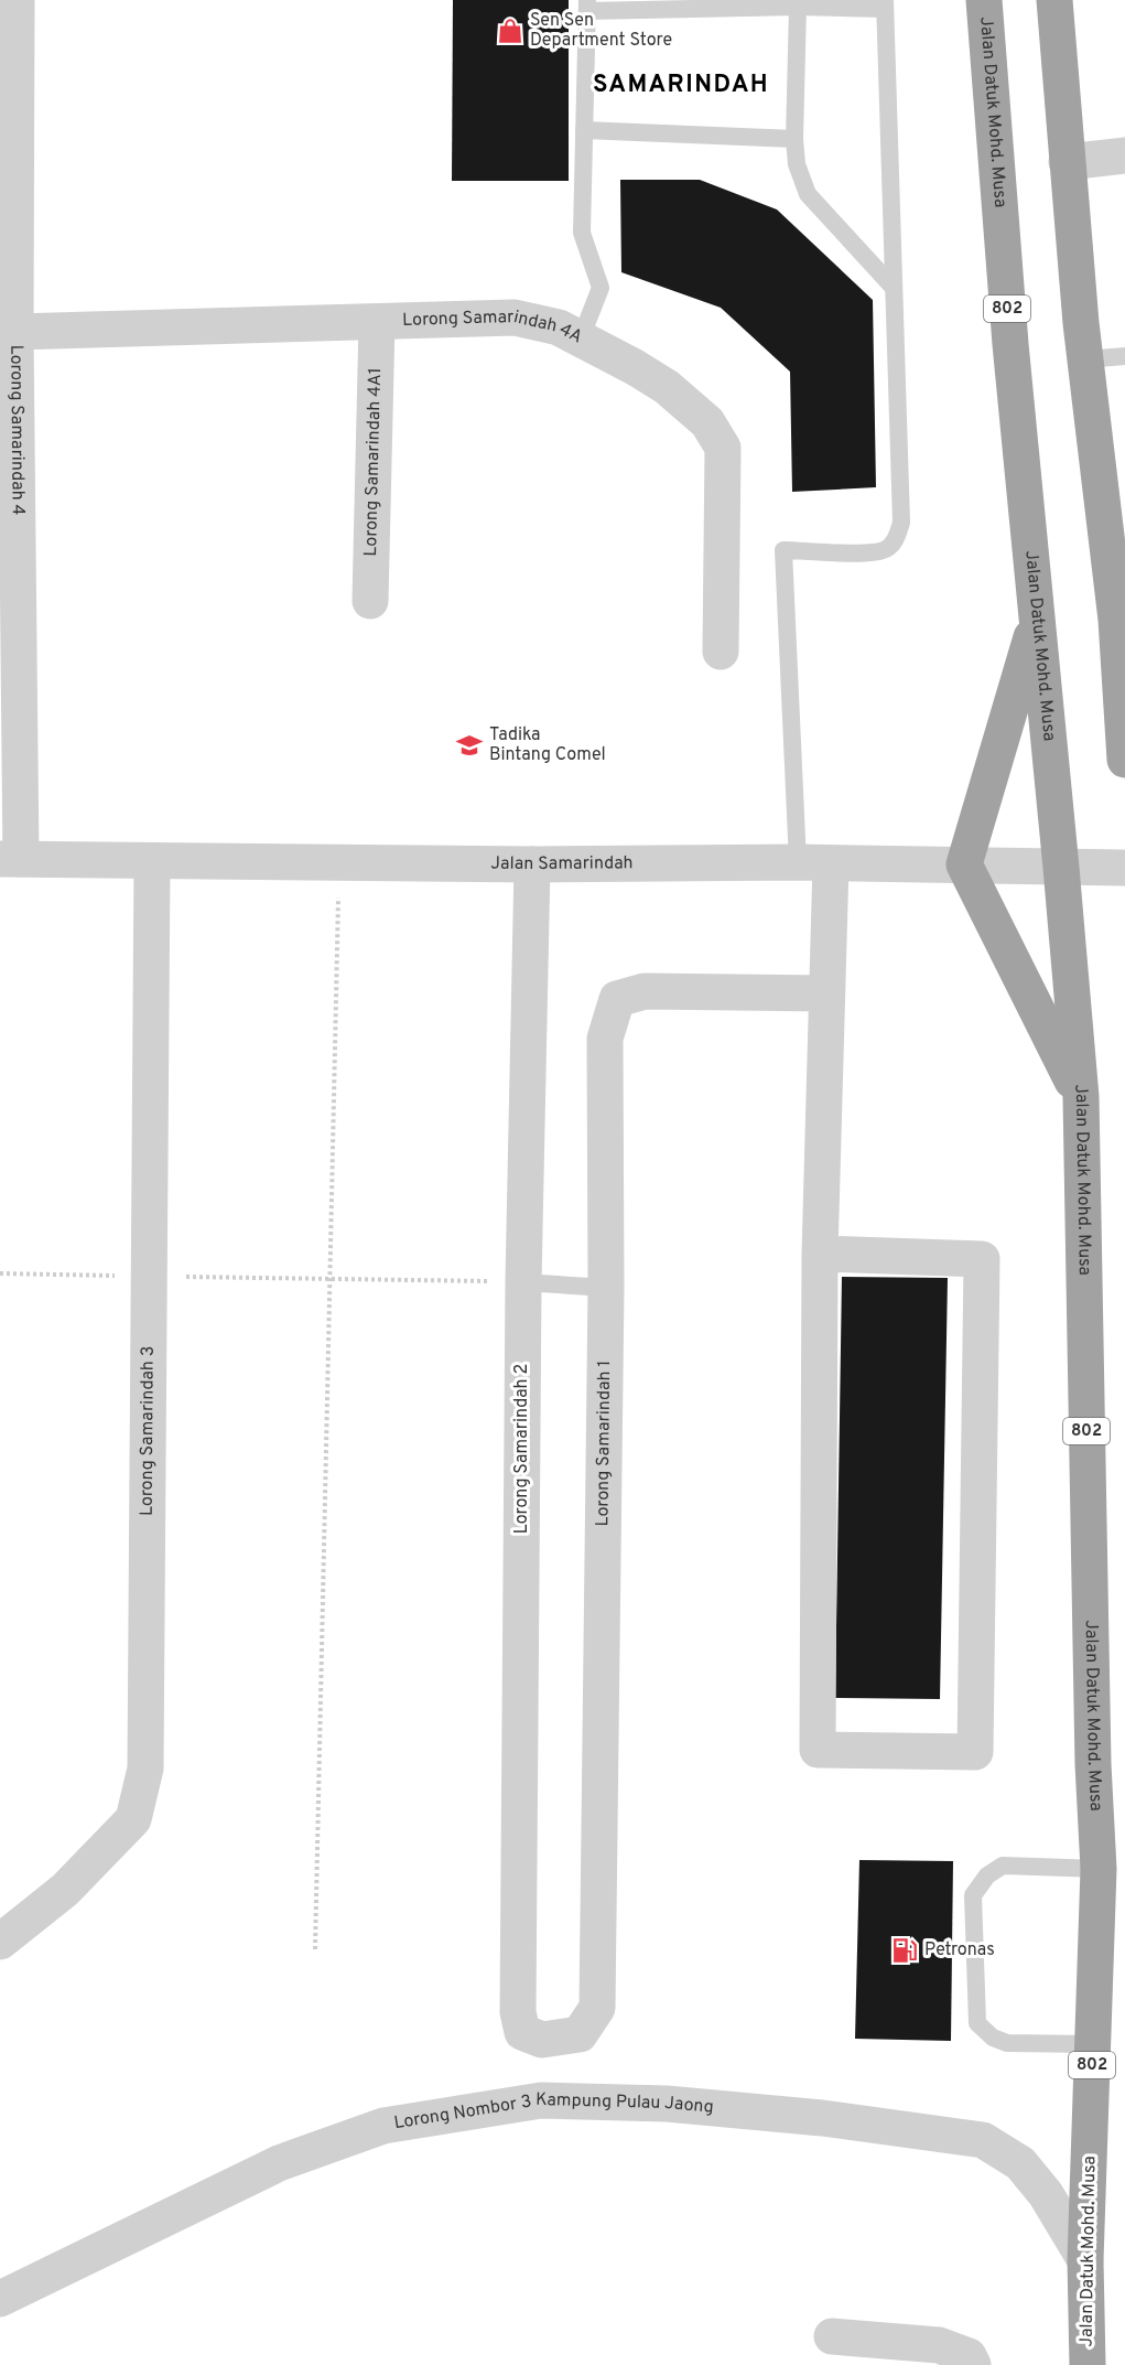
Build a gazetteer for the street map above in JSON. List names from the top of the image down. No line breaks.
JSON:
{"streets":{"highway":["Jalan Datuk Mohd. Musa","802"],"street":["Lorong Samarindah 4A","Lorong Samarindah 4","Lorong Samarindah 4A1","Jalan Samarindah","Lorong Samarindah 3","Lorong Samarindah 1","Lorong Samarindah 2","Lorong Nombor 3 Kampung Pulau Jaong"]},"crossings":[["Jalan Datuk Mohd. Musa","Jalan Samarindah"],["Jalan Datuk Mohd. Musa","Lorong Nombor 3 Kampung Pulau Jaong"],["Lorong Samarindah 4A","Lorong Samarindah 4"],["Lorong Samarindah 4A","Lorong Samarindah 4A1"],["Lorong Samarindah 4","Jalan Samarindah"],["Jalan Samarindah","Lorong Samarindah 3"],["Jalan Samarindah","Lorong Samarindah 2"],["Lorong Samarindah 1","Lorong Samarindah 2"]],"districts":["SAMARINDAH"],"places":{"shop":["Sen Sen Department Store"],"school or university":["Tadika Bintang Comel"],"fuel station":["Petronas"]}}
